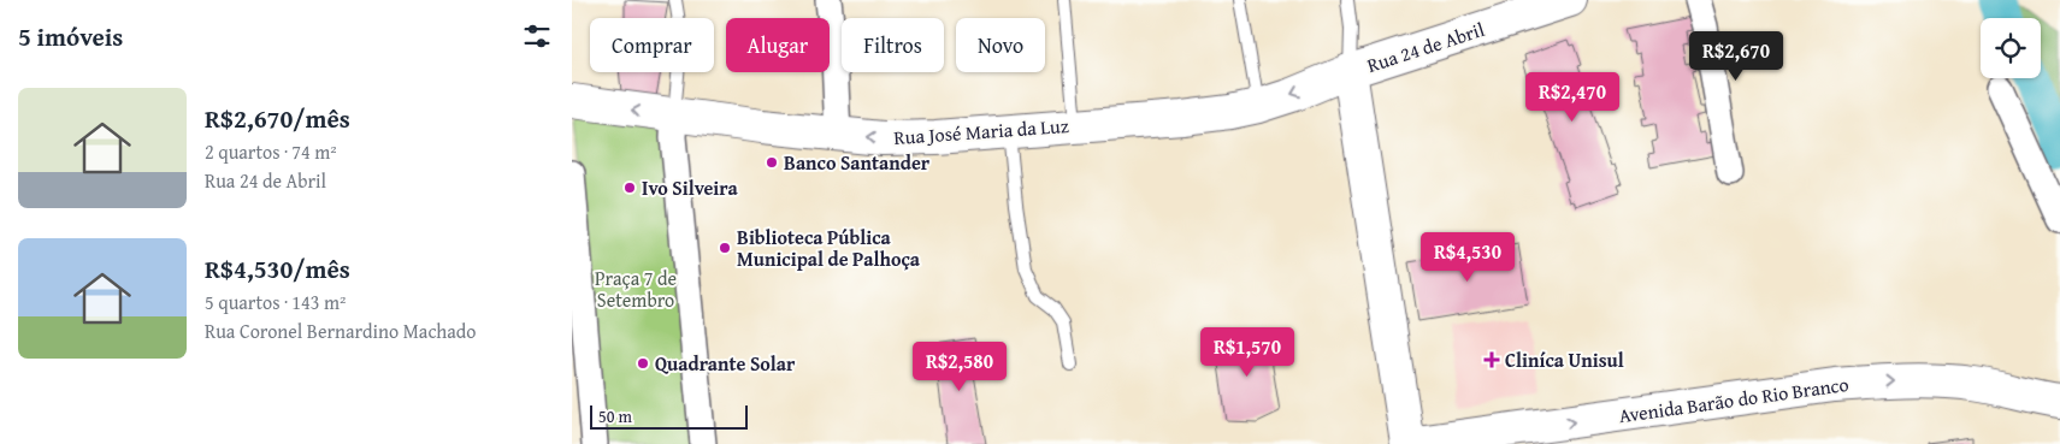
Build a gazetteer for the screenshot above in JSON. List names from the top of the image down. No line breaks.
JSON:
{"streets":{"main road":["Rua 24 de Abril","Rua José Maria da Luz","Avenida Barão do Rio Branco"]},"crossings":[["Rua 24 de Abril","Rua José Maria da Luz"]],"one_way":["Rua José Maria da Luz","Avenida Barão do Rio Branco"],"parks":["Praça 7 de Setembro"],"places":{"other":["Banco Santander","Ivo Silveira","Biblioteca Pública Municipal de Palhoça","Quadrante Solar"],"health":["Cliníca Unisul"]},"scale_bar":"50 m","page":{"heading":"5 imóveis","chip":["Comprar","Alugar","Filtros","Novo"],"price":["R$2,670","R$2,470","R$4,530","R$1,570","R$2,580"],"list":[{"name":"R$2,670/mês","note":"2 quartos · 74 m² · Rua 24 de Abril"},{"name":"R$4,530/mês","note":"5 quartos · 143 m² · Rua Coronel Bernardino Machado"}],"scale":"50 m"}}
